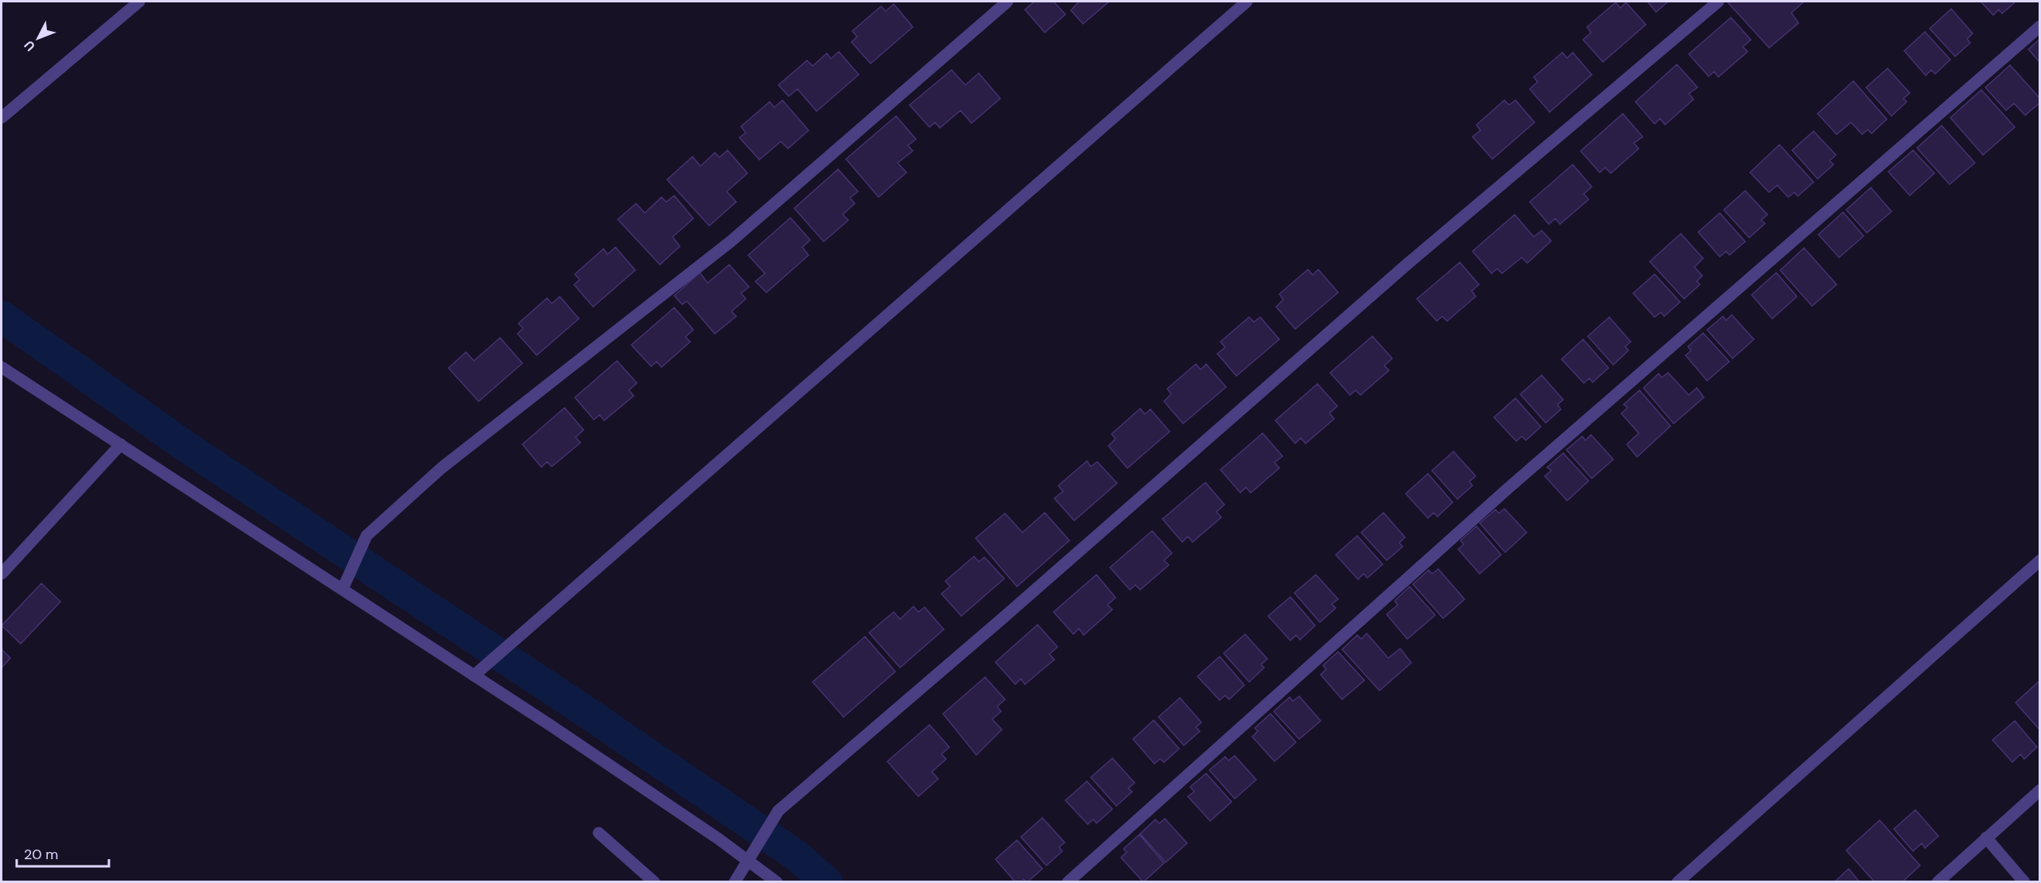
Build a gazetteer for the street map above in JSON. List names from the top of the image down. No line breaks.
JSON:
{"scale_bar":"20 m","north":"bottom left"}
